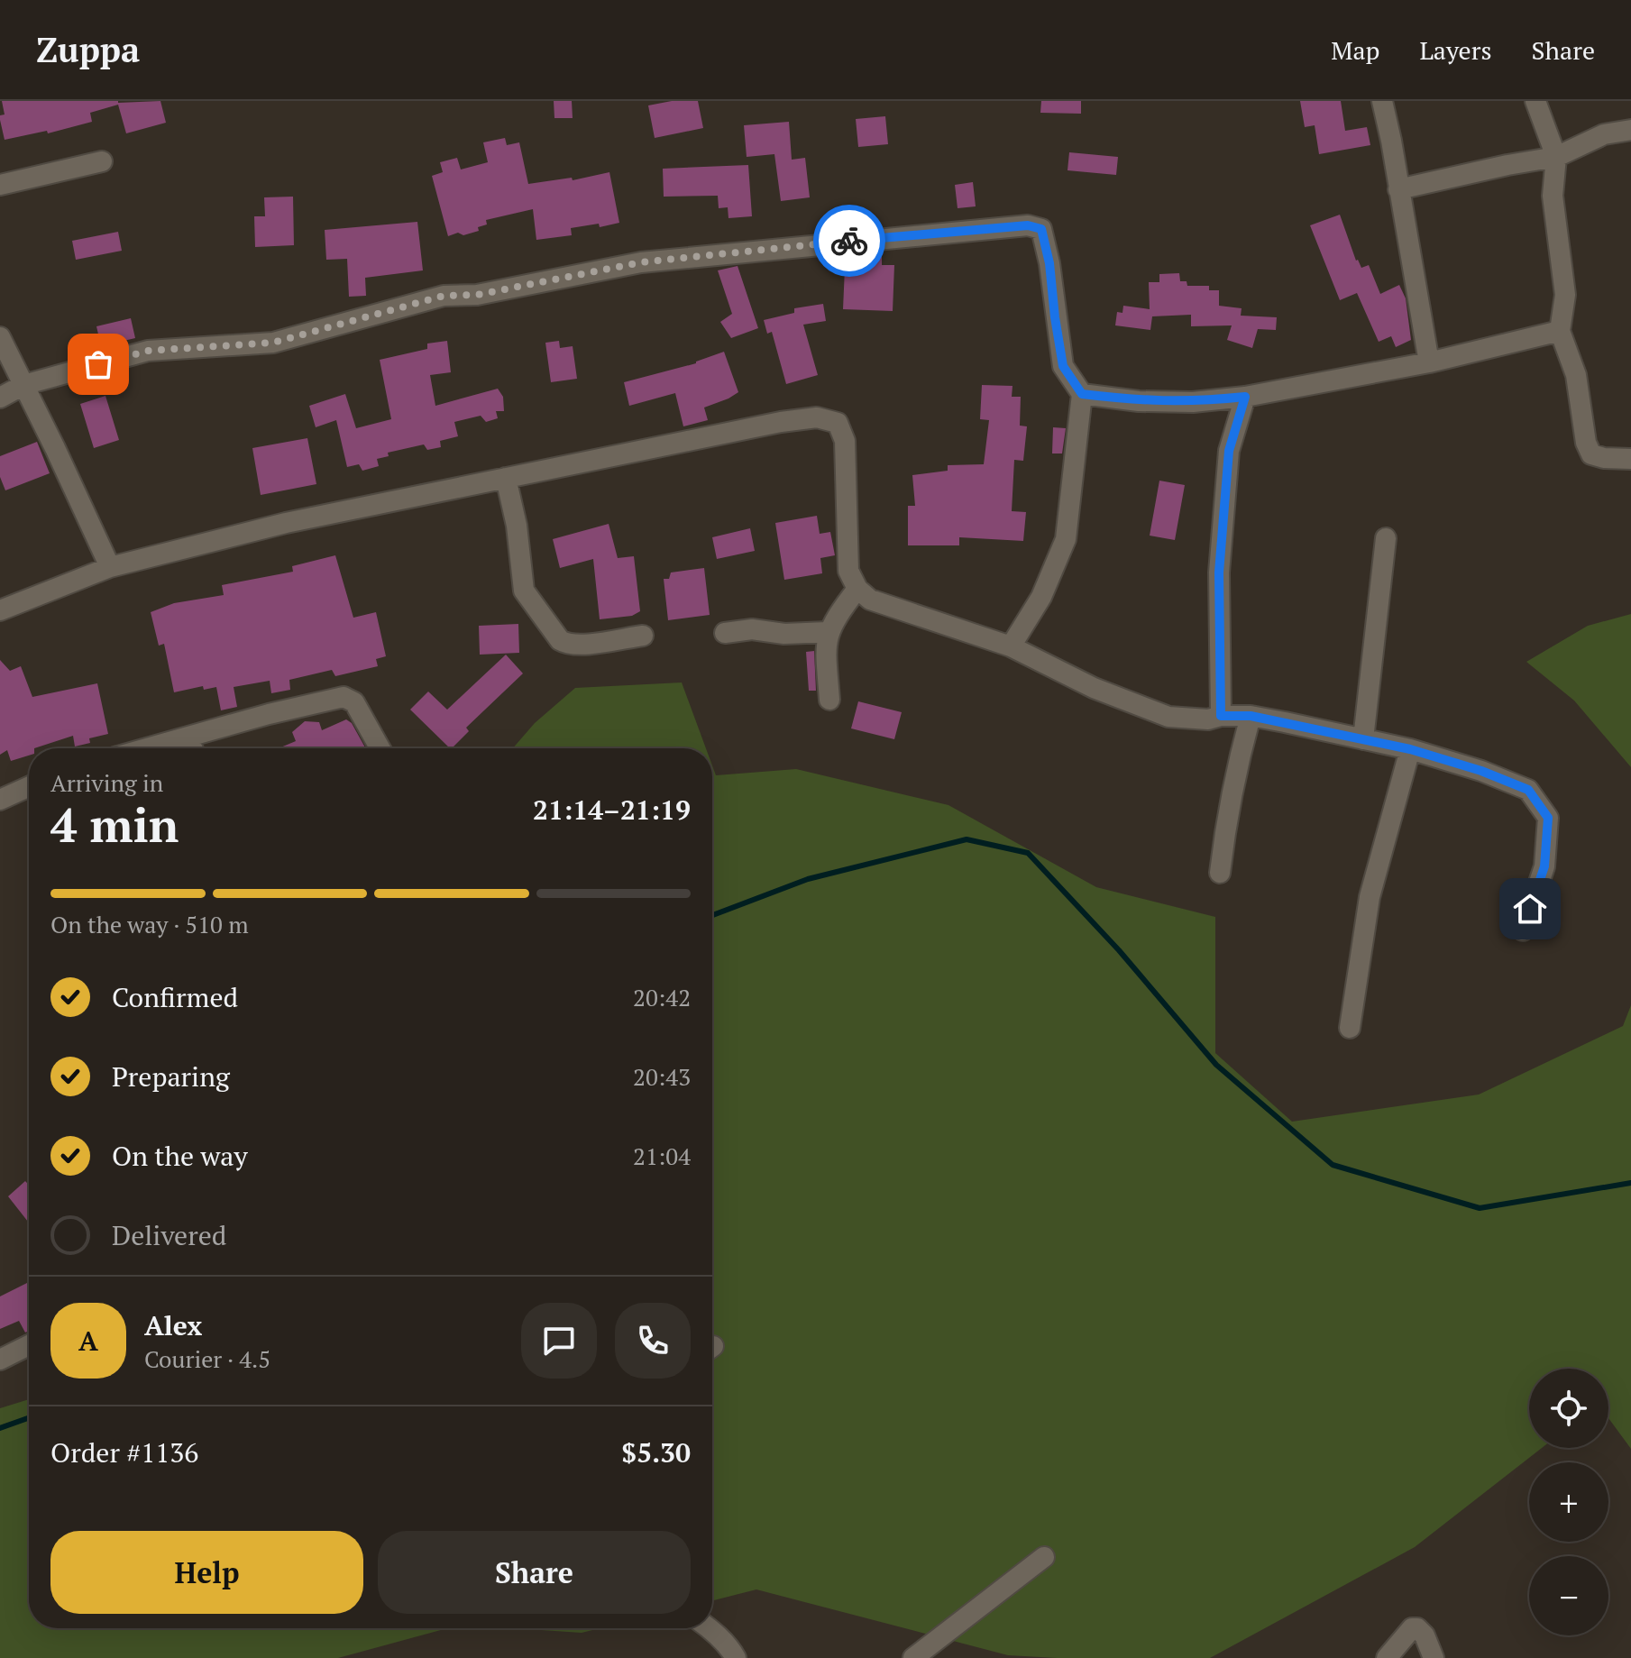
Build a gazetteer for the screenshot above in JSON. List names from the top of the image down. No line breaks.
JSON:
{"page":{"header":"Zuppa","nav":["Map","Layers","Share"],"heading":["4 min","Arriving in","21:14–21:19"],"panel":["Alex","Courier · 4.5","Order #1136","$5.30"],"bar":"On the way · 510 m","list":[["Confirmed","20:42"],["Preparing","20:43"],["On the way","21:04"],"Delivered"],"round":"A","map_buttons":["+","−"],"buttons":["Help","Share"]}}
